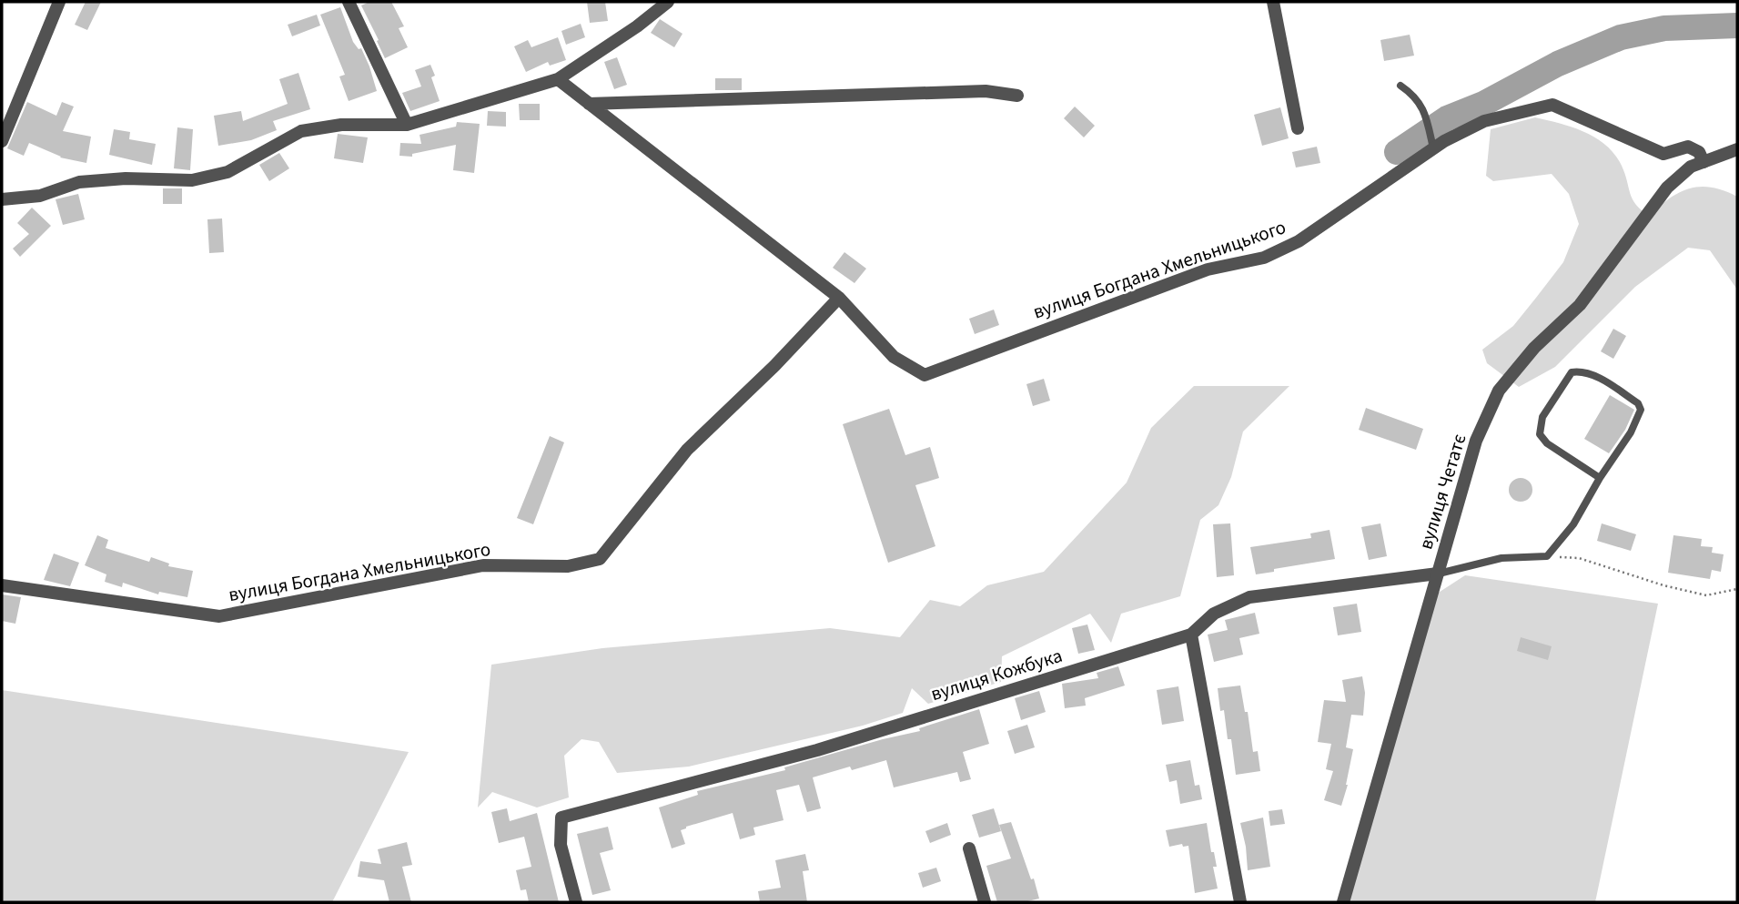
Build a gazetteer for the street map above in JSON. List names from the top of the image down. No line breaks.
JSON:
{"streets":{"street":["вулиця Богдана Хмельницького","вулиця Четатє","вулиця Кожбука"]},"crossings":[["вулиця Богдана Хмельницького","вулиця Четатє"],["вулиця Четатє","вулиця Кожбука"]]}
